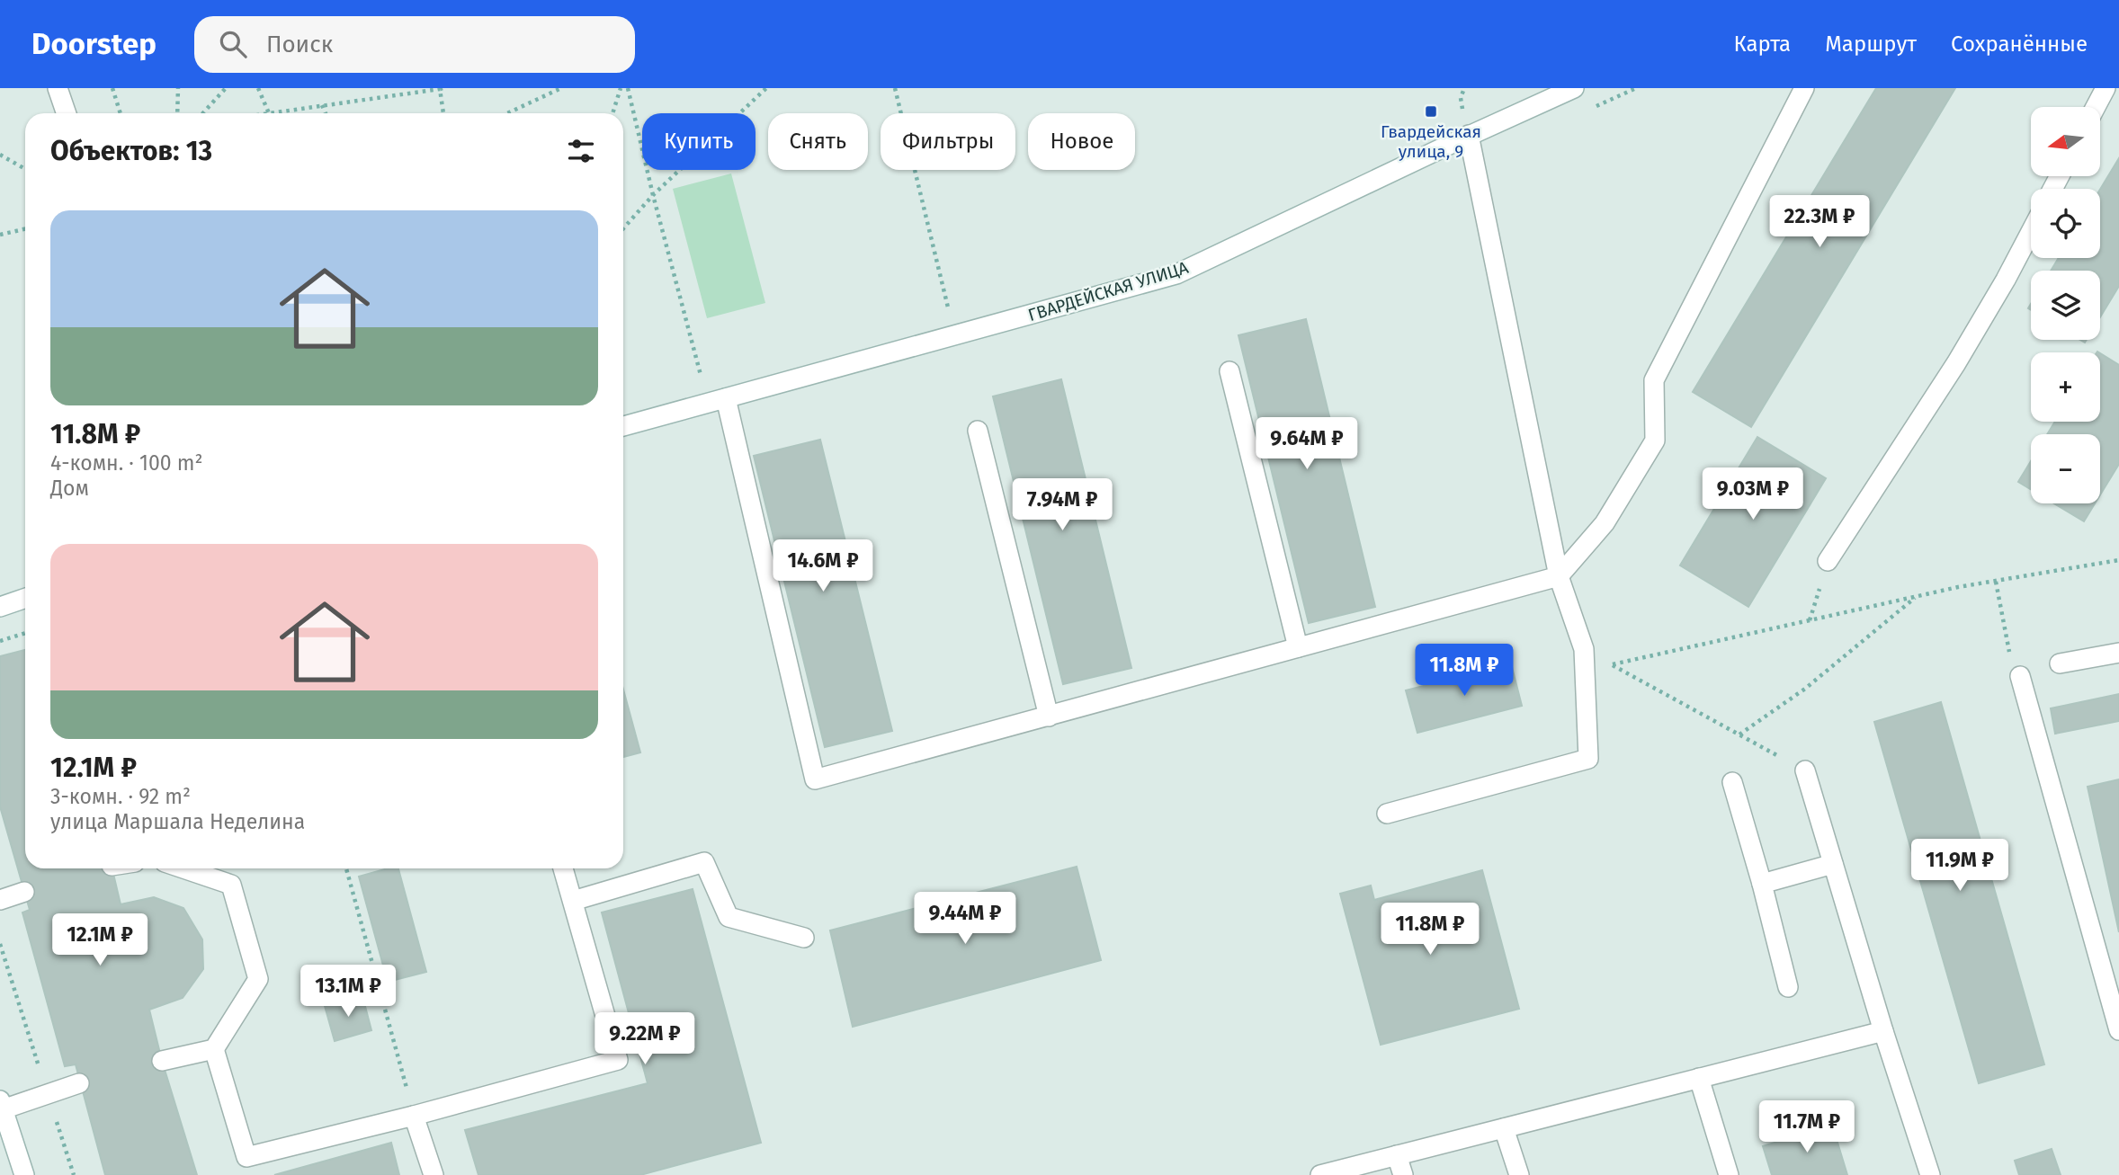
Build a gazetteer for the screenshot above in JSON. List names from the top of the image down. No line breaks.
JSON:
{"streets":{"street":["ГВАРДЕЙСКАЯ УЛИЦА"]},"places":{"transit":["Гвардейская улица, 9"]},"north":"left","page":{"header":"Doorstep","search":"Поиск","nav":["Карта","Маршрут","Сохранённые"],"map_buttons":["+","−"],"chip":["Купить","Снять","Фильтры","Новое"],"heading":"Объектов: 13","list":[{"name":"11.8M ₽","note":"4-комн. · 100 m² · Дом"},{"name":"12.1M ₽","note":"3-комн. · 92 m² · улица Маршала Неделина"}],"price":["22.3M ₽","9.64M ₽","9.03M ₽","7.94M ₽","14.6M ₽","11.8M ₽","11.9M ₽","9.44M ₽","11.8M ₽","12.1M ₽","13.1M ₽","9.22M ₽","11.7M ₽"]}}
